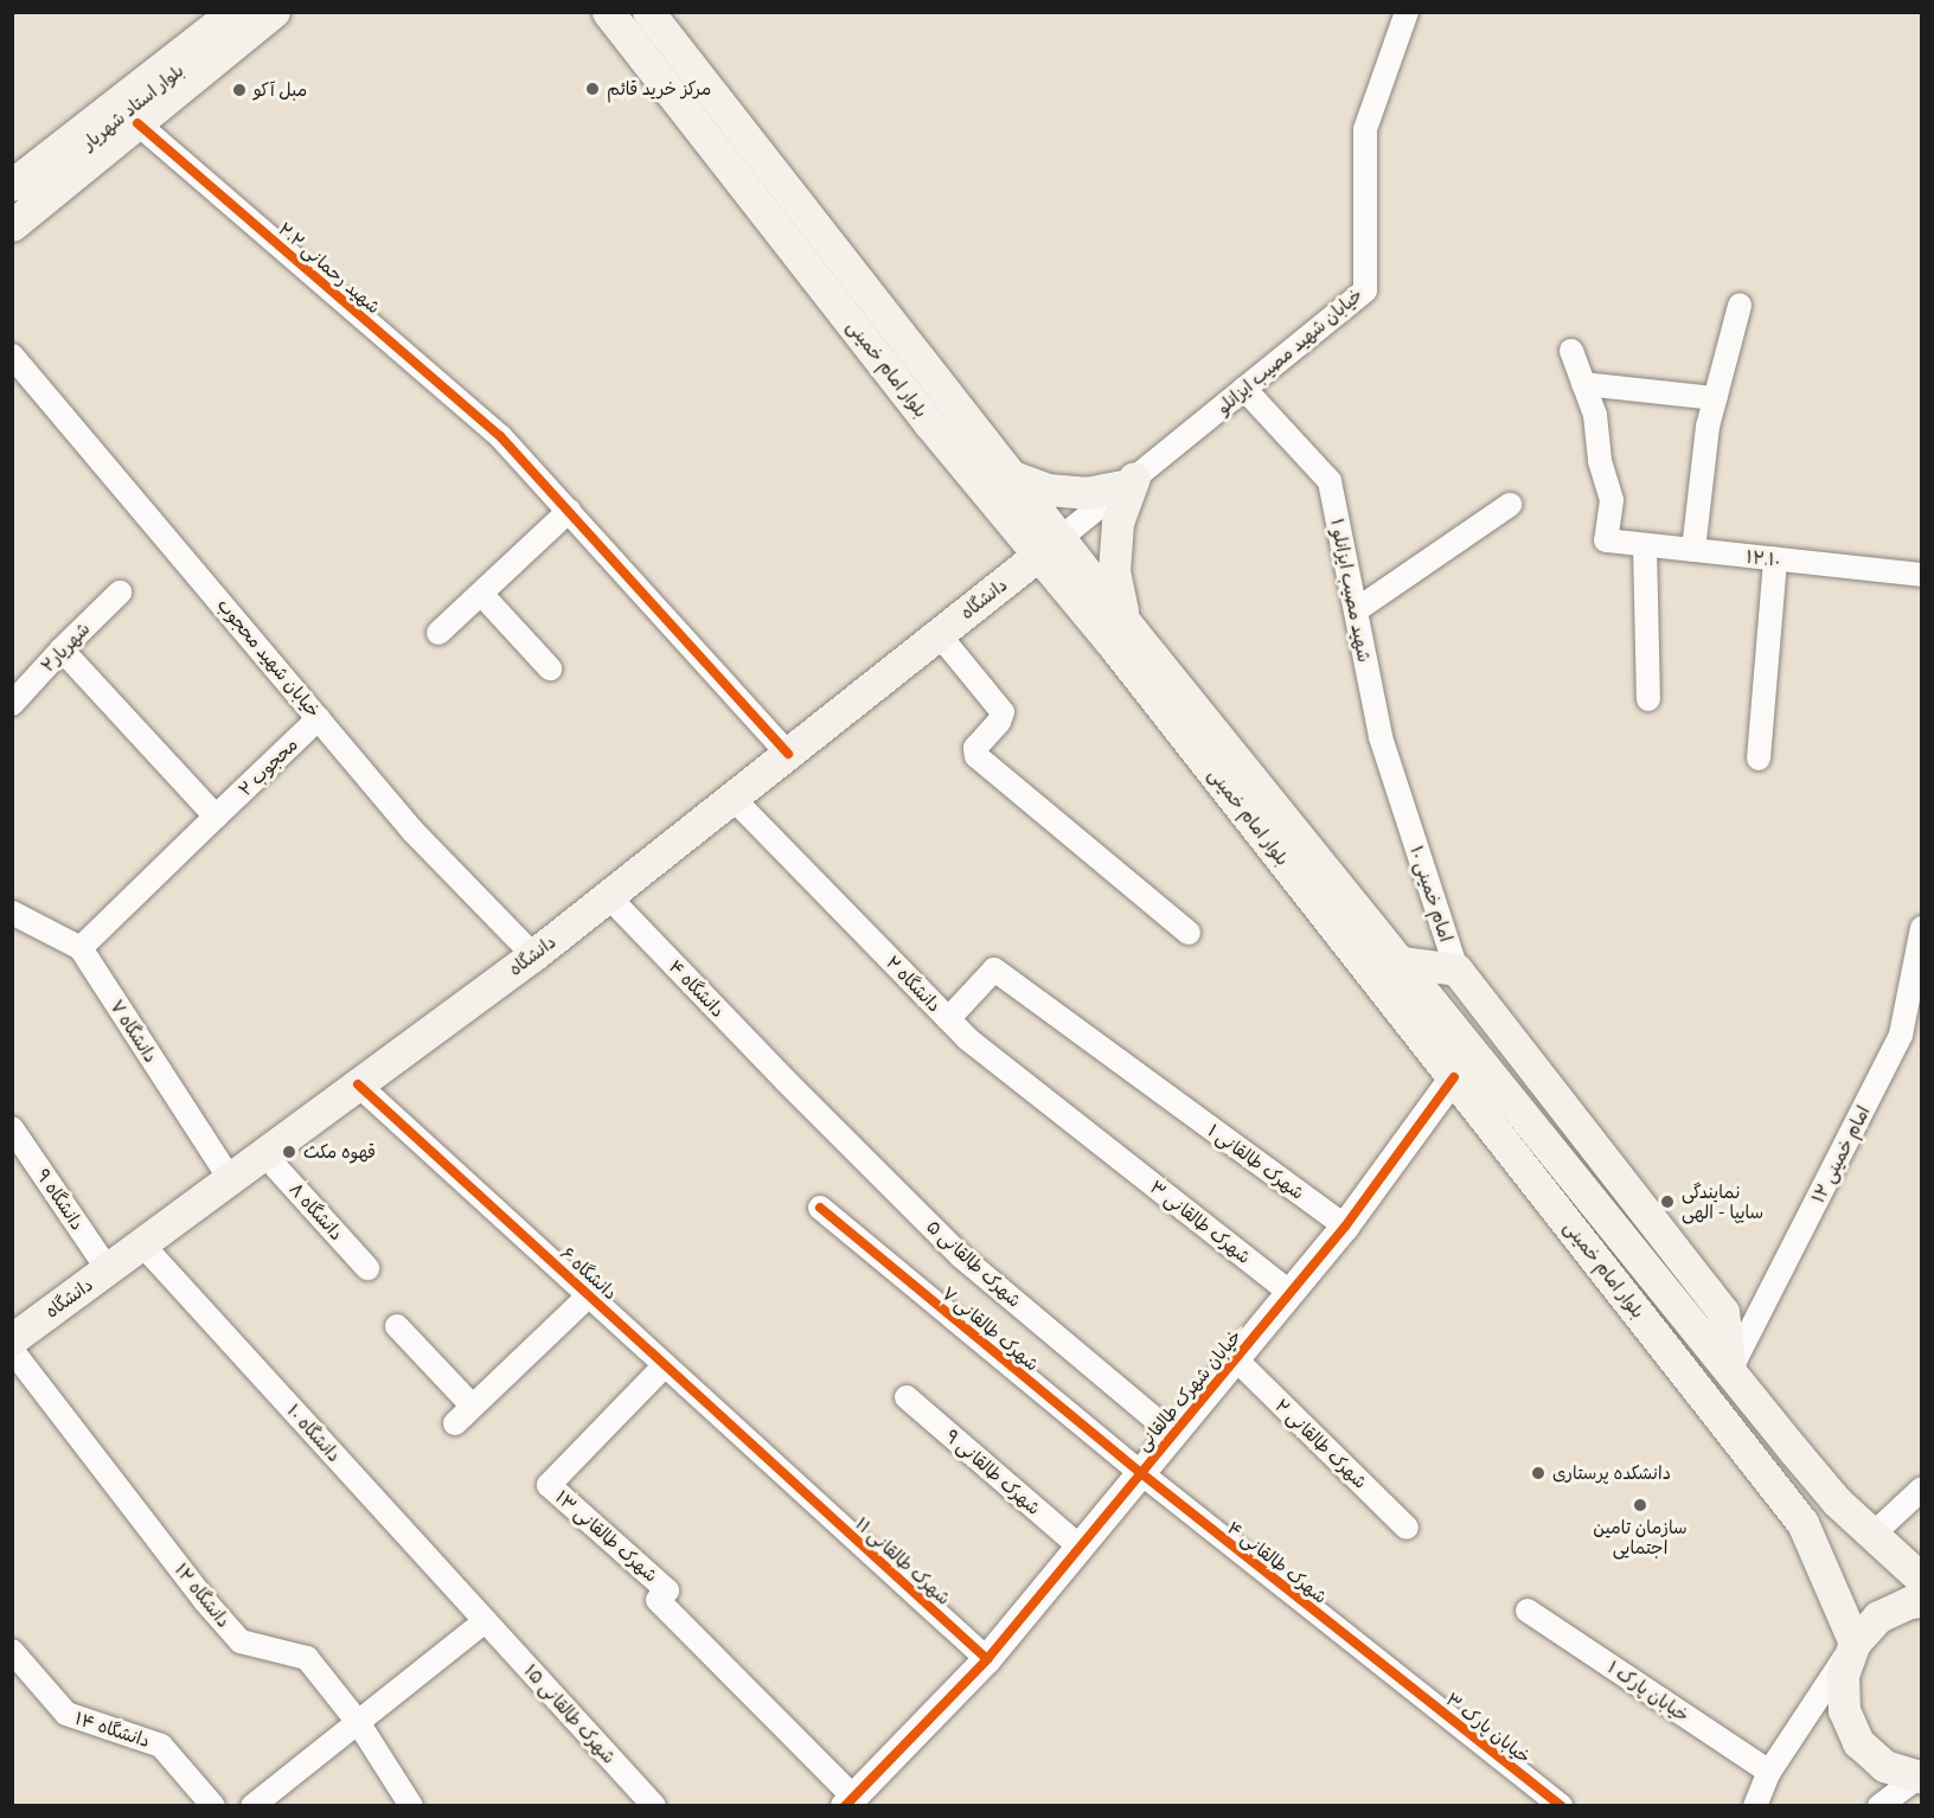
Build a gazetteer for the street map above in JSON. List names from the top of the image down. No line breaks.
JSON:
{"streets":{"main road":["بلوار استاد شهریار","بلوار امام خمینی","دانشگاه"],"street":["شهید رحمانی ۲.۲","خیابان شهید مصیب ایزانلو","۱۲.۱۰","شهید مصیب ایزانلو ۱","شهریار۲","خیابان شهید محجوب","محجوب ۲","امام خمینی ۱۰","دانشگاه ۲","دانشگاه ۴","دانشگاه ۷","امام خمینی ۱۲","شهرک طالقانی ۱","دانشگاه ۹","دانشگاه ۸","شهرک طالقانی ۳","شهرک طالقانی ۵","دانشگاه ۶","شهرک طالقانی ۷","خیابان شهرک طالقانی","دانشگاه ۱۰","شهرک طالقانی ۲","شهرک طالقانی ۹","شهرک طالقانی ۱۳","شهرک طالقانی ۱۱","شهرک طالقانی ۴","دانشگاه ۱۲","خیابان پارک ۱","شهرک طالقانی ۱۵","خیابان پارک ۳","دانشگاه ۱۴"]},"crossings":[["بلوار استاد شهریار","شهید رحمانی ۲.۲"],["شهید رحمانی ۲.۲","دانشگاه"],["خیابان شهید مصیب ایزانلو","بلوار امام خمینی"],["خیابان شهید مصیب ایزانلو","شهید مصیب ایزانلو ۱"],["خیابان شهید مصیب ایزانلو","دانشگاه"],["بلوار امام خمینی","دانشگاه"],["بلوار امام خمینی","امام خمینی ۱۲"],["بلوار امام خمینی","خیابان شهرک طالقانی"],["شهید مصیب ایزانلو ۱","امام خمینی ۱۰"],["دانشگاه","خیابان شهید محجوب"],["دانشگاه","دانشگاه ۲"],["دانشگاه","دانشگاه ۴"],["دانشگاه","دانشگاه ۷"],["دانشگاه","دانشگاه ۹"],["دانشگاه","دانشگاه ۸"],["دانشگاه","دانشگاه ۶"],["دانشگاه","دانشگاه ۱۰"],["خیابان شهید محجوب","محجوب ۲"],["محجوب ۲","دانشگاه ۷"],["دانشگاه ۲","شهرک طالقانی ۱"],["دانشگاه ۲","شهرک طالقانی ۳"],["دانشگاه ۴","شهرک طالقانی ۵"],["شهرک طالقانی ۱","خیابان شهرک طالقانی"],["شهرک طالقانی ۳","خیابان شهرک طالقانی"],["شهرک طالقانی ۵","خیابان شهرک طالقانی"],["دانشگاه ۶","شهرک طالقانی ۱۳"],["دانشگاه ۶","شهرک طالقانی ۱۱"],["شهرک طالقانی ۷","خیابان شهرک طالقانی"],["شهرک طالقانی ۷","شهرک طالقانی ۴"],["خیابان شهرک طالقانی","شهرک طالقانی ۲"],["خیابان شهرک طالقانی","شهرک طالقانی ۹"],["خیابان شهرک طالقانی","شهرک طالقانی ۱۳"],["خیابان شهرک طالقانی","شهرک طالقانی ۱۱"],["خیابان شهرک طالقانی","شهرک طالقانی ۴"],["دانشگاه ۱۰","شهرک طالقانی ۱۵"],["شهرک طالقانی ۴","خیابان پارک ۳"]],"places":["مرکز خرید قائم","مبل آکو","قهوه مکث","نمایندگی سایپا - الهی","دانشکده پرستاری","سازمان تامین اجتمایی"]}
